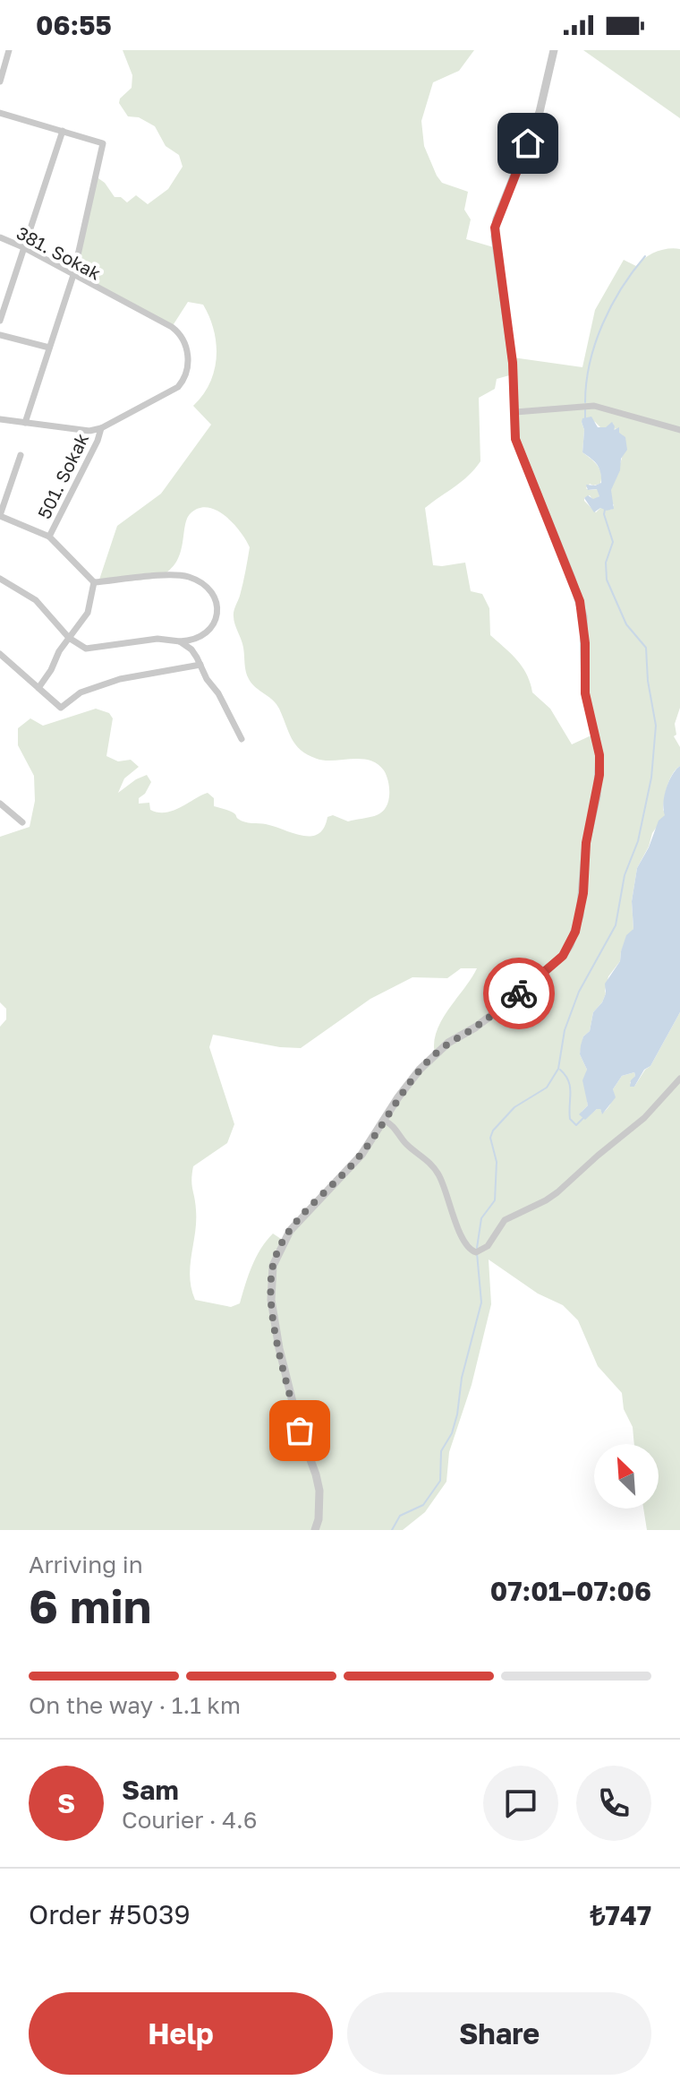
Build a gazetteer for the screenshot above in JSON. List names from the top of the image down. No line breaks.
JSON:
{"streets":{"street":["381. Sokak","501. Sokak"]},"crossings":[["381. Sokak","501. Sokak"]],"north":"top left","page":{"status":"06:55","heading":["6 min","Arriving in","07:01–07:06"],"panel":["Sam","Courier · 4.6","Order #5039","₺747"],"bar":"On the way · 1.1 km","round":"S","buttons":["Help","Share"]}}
